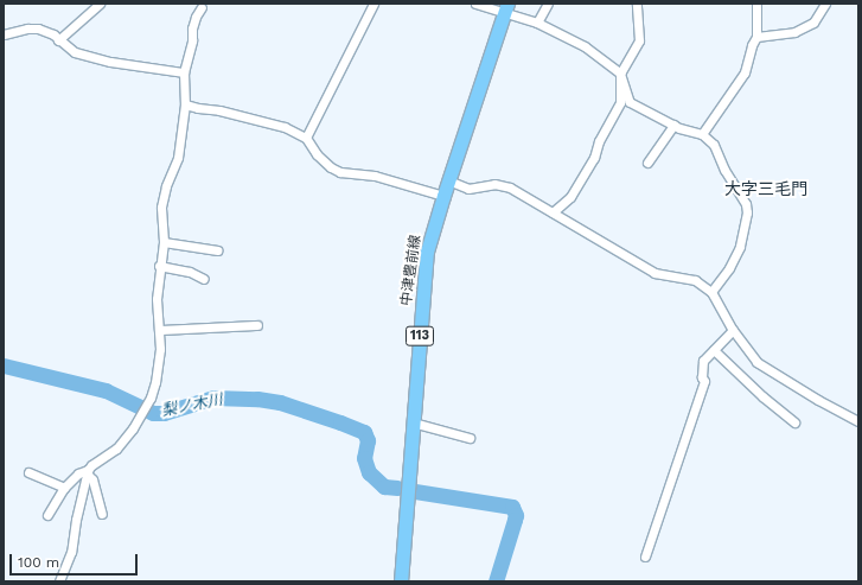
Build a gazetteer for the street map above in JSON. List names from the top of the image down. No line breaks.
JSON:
{"streets":{"main road":["中津豊前線","113"]},"districts":["大字三毛門"],"water":["梨ノ木川"],"scale_bar":"100 m"}
